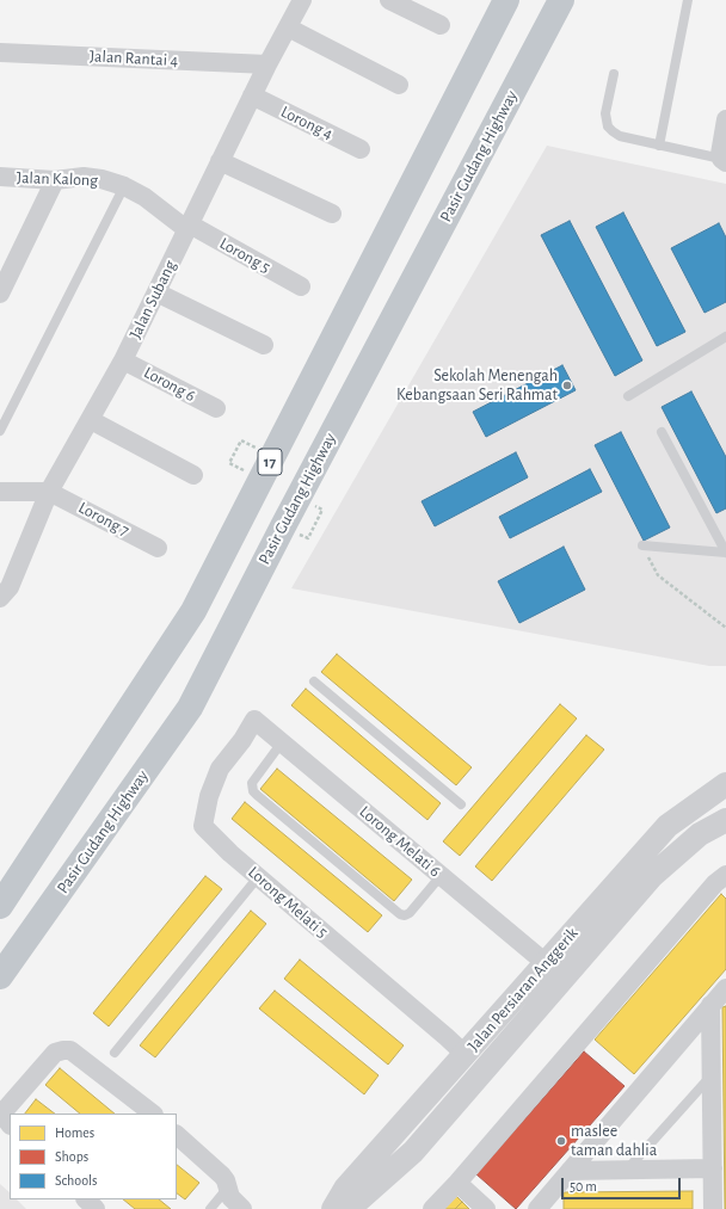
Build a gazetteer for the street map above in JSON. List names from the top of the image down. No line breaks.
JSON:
{"streets":{"highway":["Pasir Gudang Highway","17"],"street":["Jalan Rantai 4","Lorong 4","Jalan Kalong","Lorong 5","Jalan Subang","Lorong 6","Lorong 7","Lorong Melati 6","Lorong Melati 5","Jalan Persiaran Anggerik"]},"crossings":[["Jalan Rantai 4","Jalan Subang"],["Lorong 4","Jalan Subang"],["Jalan Kalong","Lorong 5"],["Jalan Kalong","Jalan Subang"],["Lorong 5","Jalan Subang"],["Jalan Subang","Lorong 6"],["Jalan Subang","Lorong 7"],["Lorong Melati 6","Lorong Melati 5"],["Lorong Melati 6","Jalan Persiaran Anggerik"],["Lorong Melati 5","Jalan Persiaran Anggerik"]],"places":["Sekolah Menengah Kebangsaan Seri Rahmat","maslee taman dahlia"],"legend":["Homes","Shops","Schools"],"scale_bar":"50 m"}
